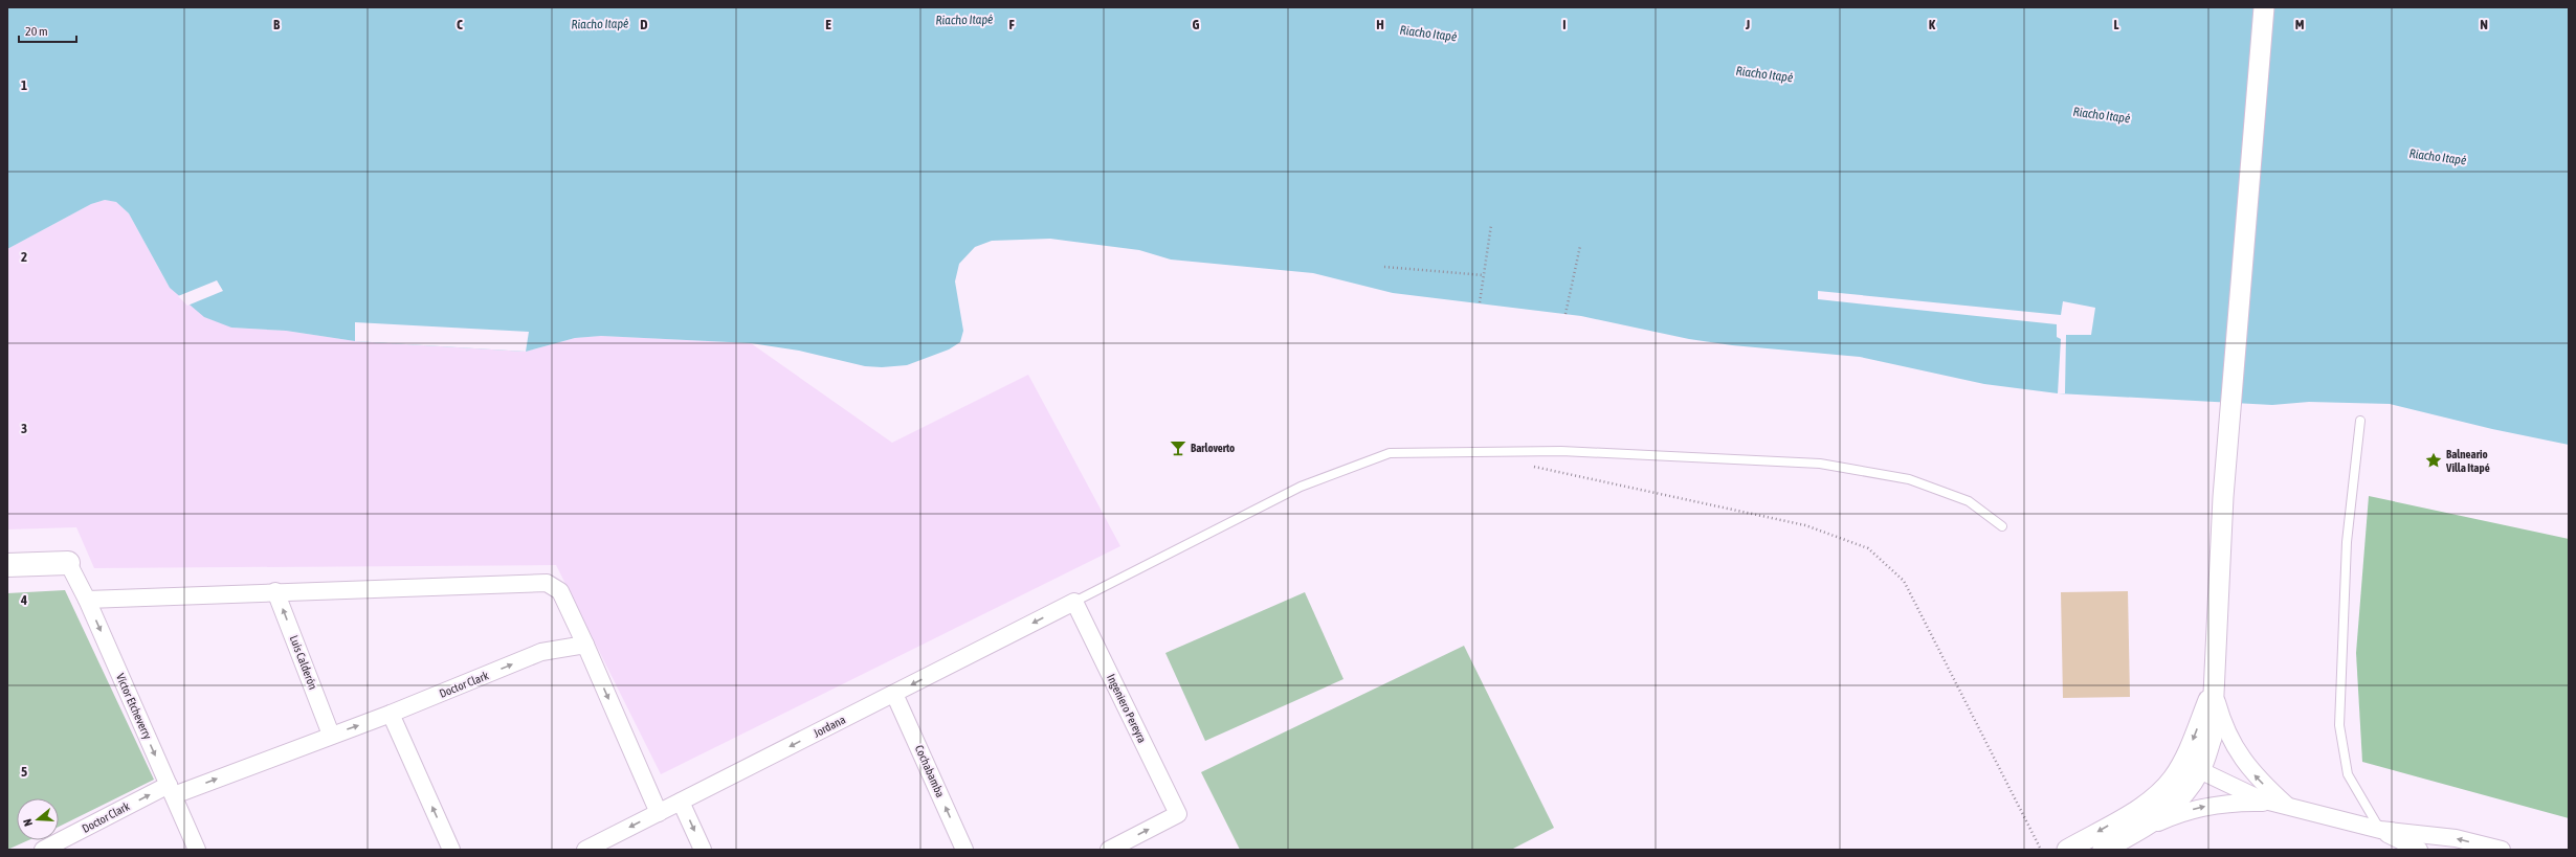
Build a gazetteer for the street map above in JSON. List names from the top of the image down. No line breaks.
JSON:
{"streets":{"street":["Luis Calderón","Doctor Clark","Víctor Etcheverry","Ingeniero Pereyra","Jordana","Cochabamba"]},"crossings":[["Luis Calderón","Doctor Clark"],["Doctor Clark","Víctor Etcheverry"],["Ingeniero Pereyra","Jordana"],["Jordana","Cochabamba"]],"one_way":["Luis Calderón","Doctor Clark","Víctor Etcheverry","Jordana","Cochabamba"],"water":["Riacho Itapé"],"places":{"bar":["Barloverto"],"place":["Balneario Villa Itapé"]},"scale_bar":"20 m","north":"left","grid":{"columns":["B","C","D","E","F","G","H","I","J","K","L","M","N"],"rows":["1","2","3","4","5"]}}
